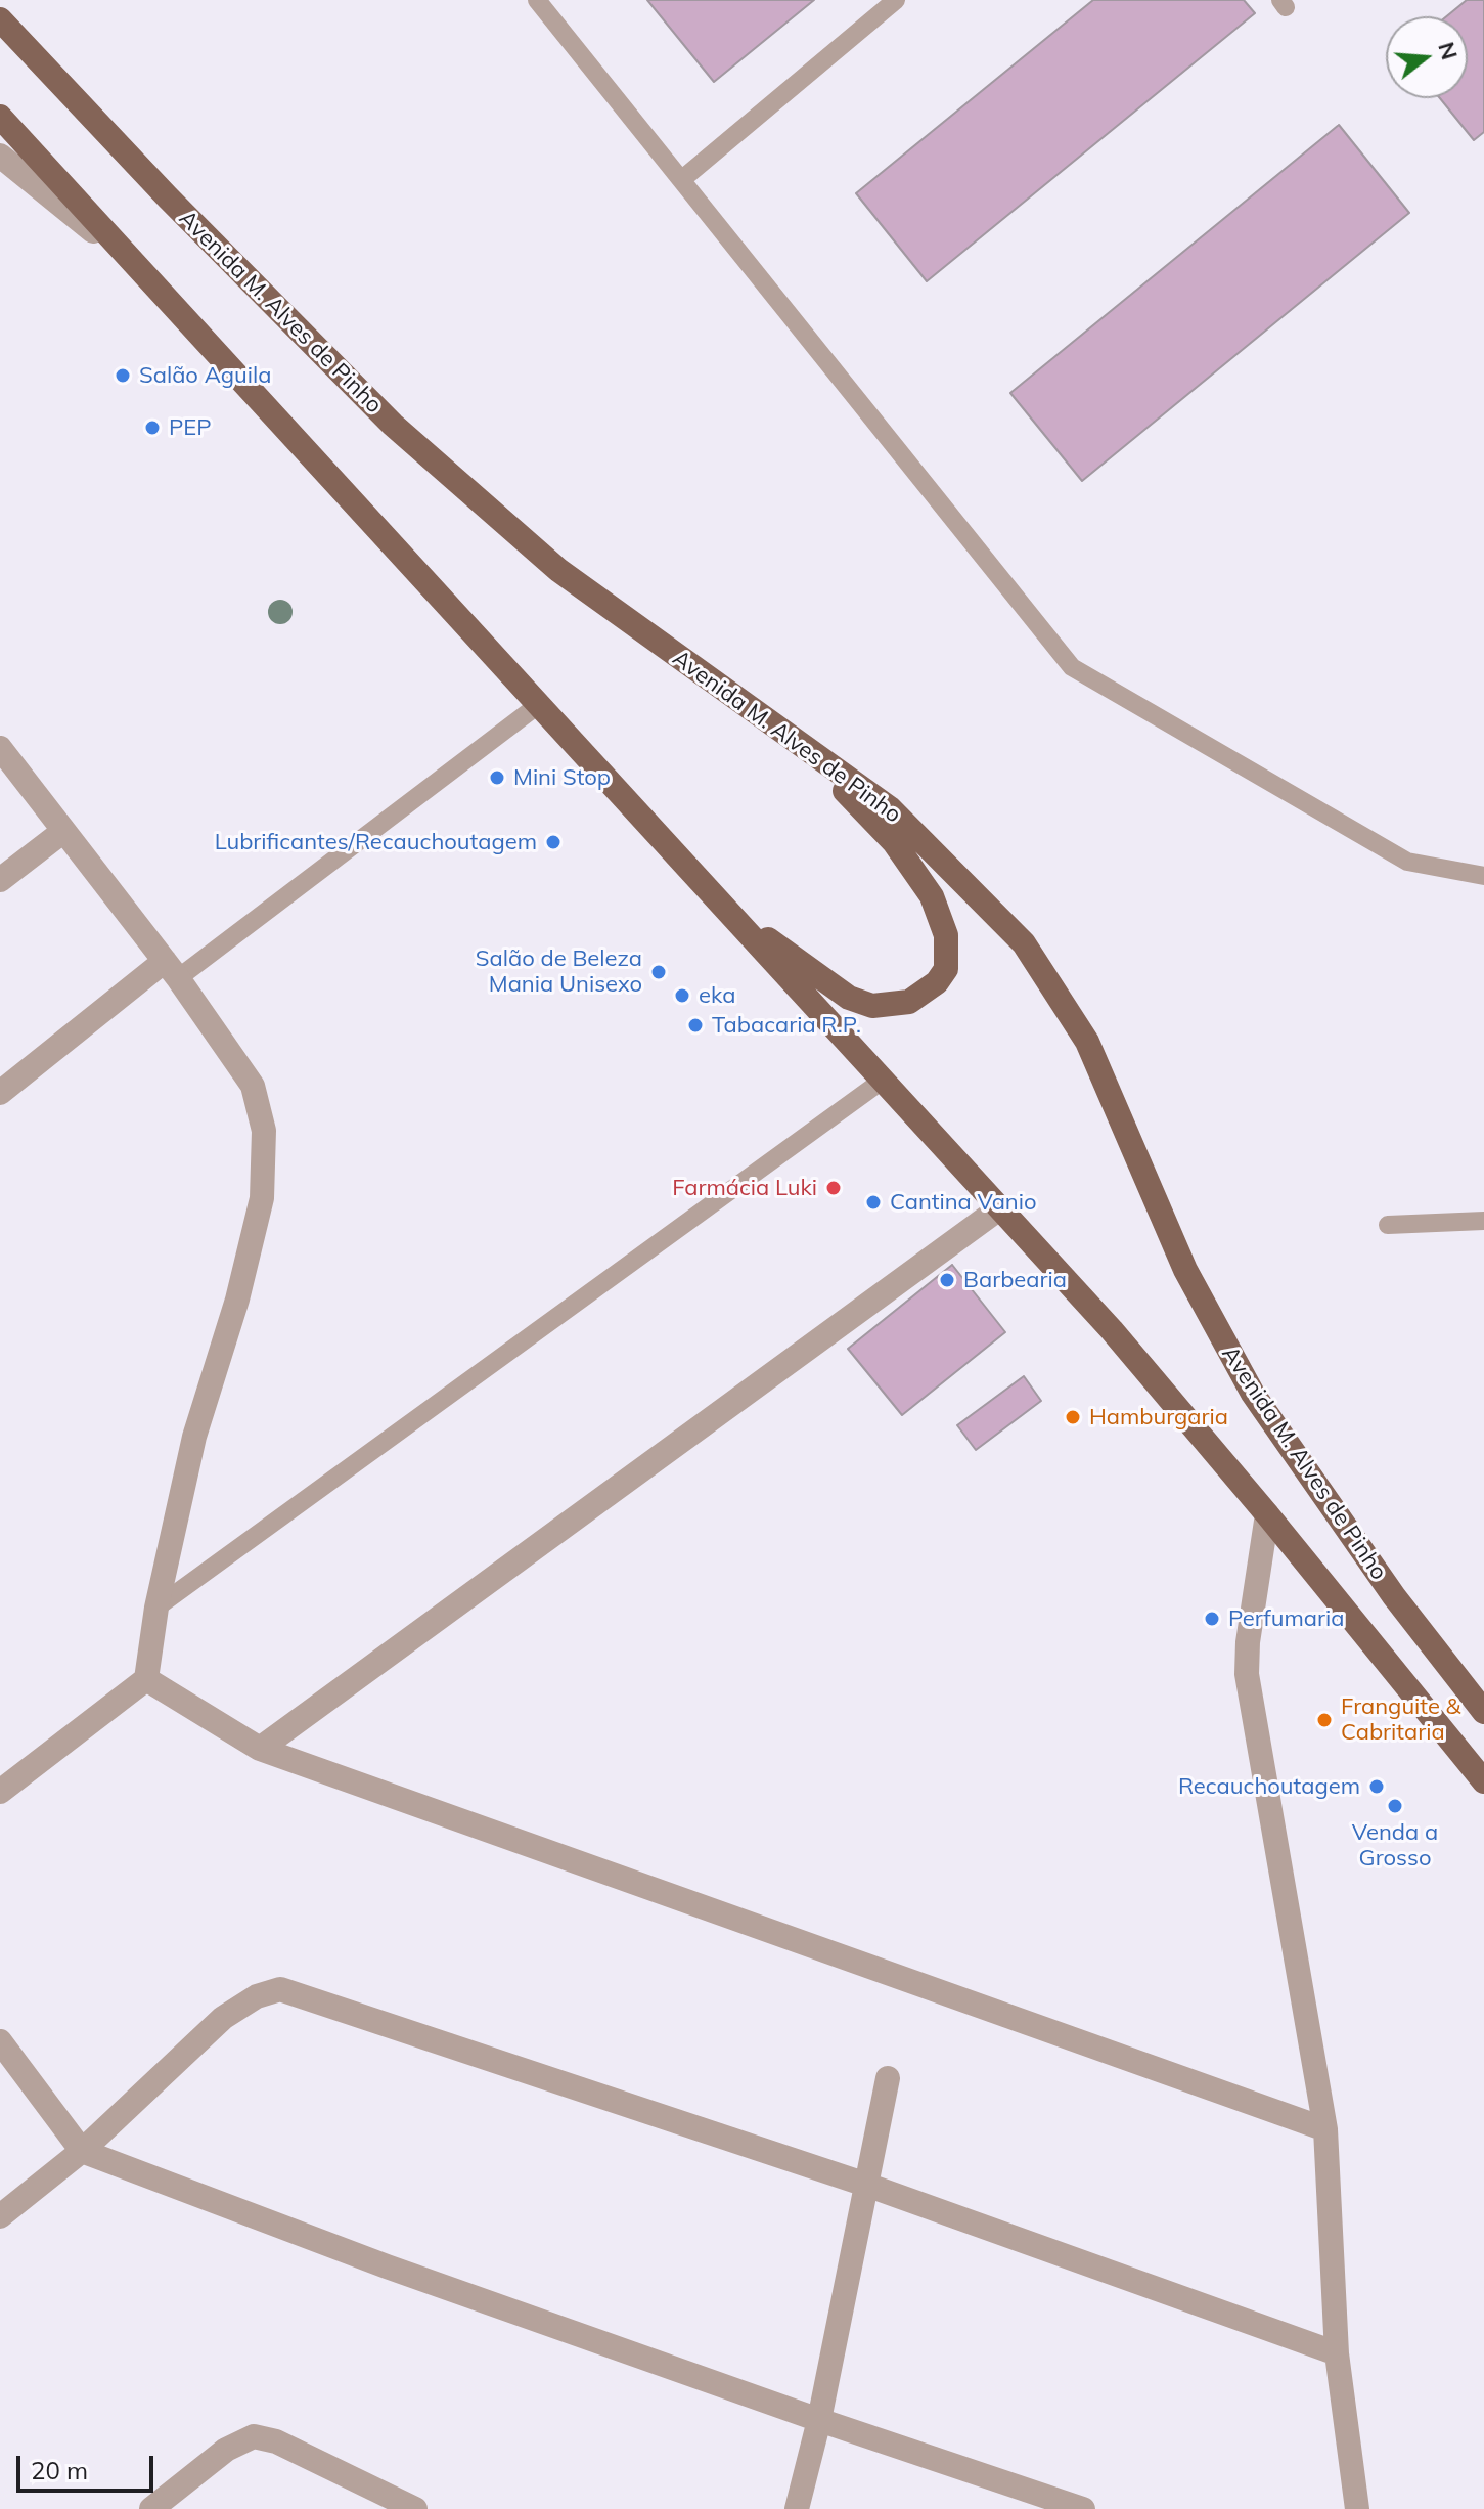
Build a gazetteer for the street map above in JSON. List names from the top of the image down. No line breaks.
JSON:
{"streets":{"main road":["Avenida M. Alves de Pinho"]},"places":["Salão Aguila","PEP","Mini Stop","Lubrificantes/Recauchoutagem","Salão de Beleza Mania Unisexo","eka","Tabacaria R.P.","Farmácia Luki","Cantina Vanio","Barbearia","Hamburgaria","Perfumaria","Franguite & Cabritaria","Recauchoutagem","Venda a Grosso"],"scale_bar":"20 m","north":"right"}
